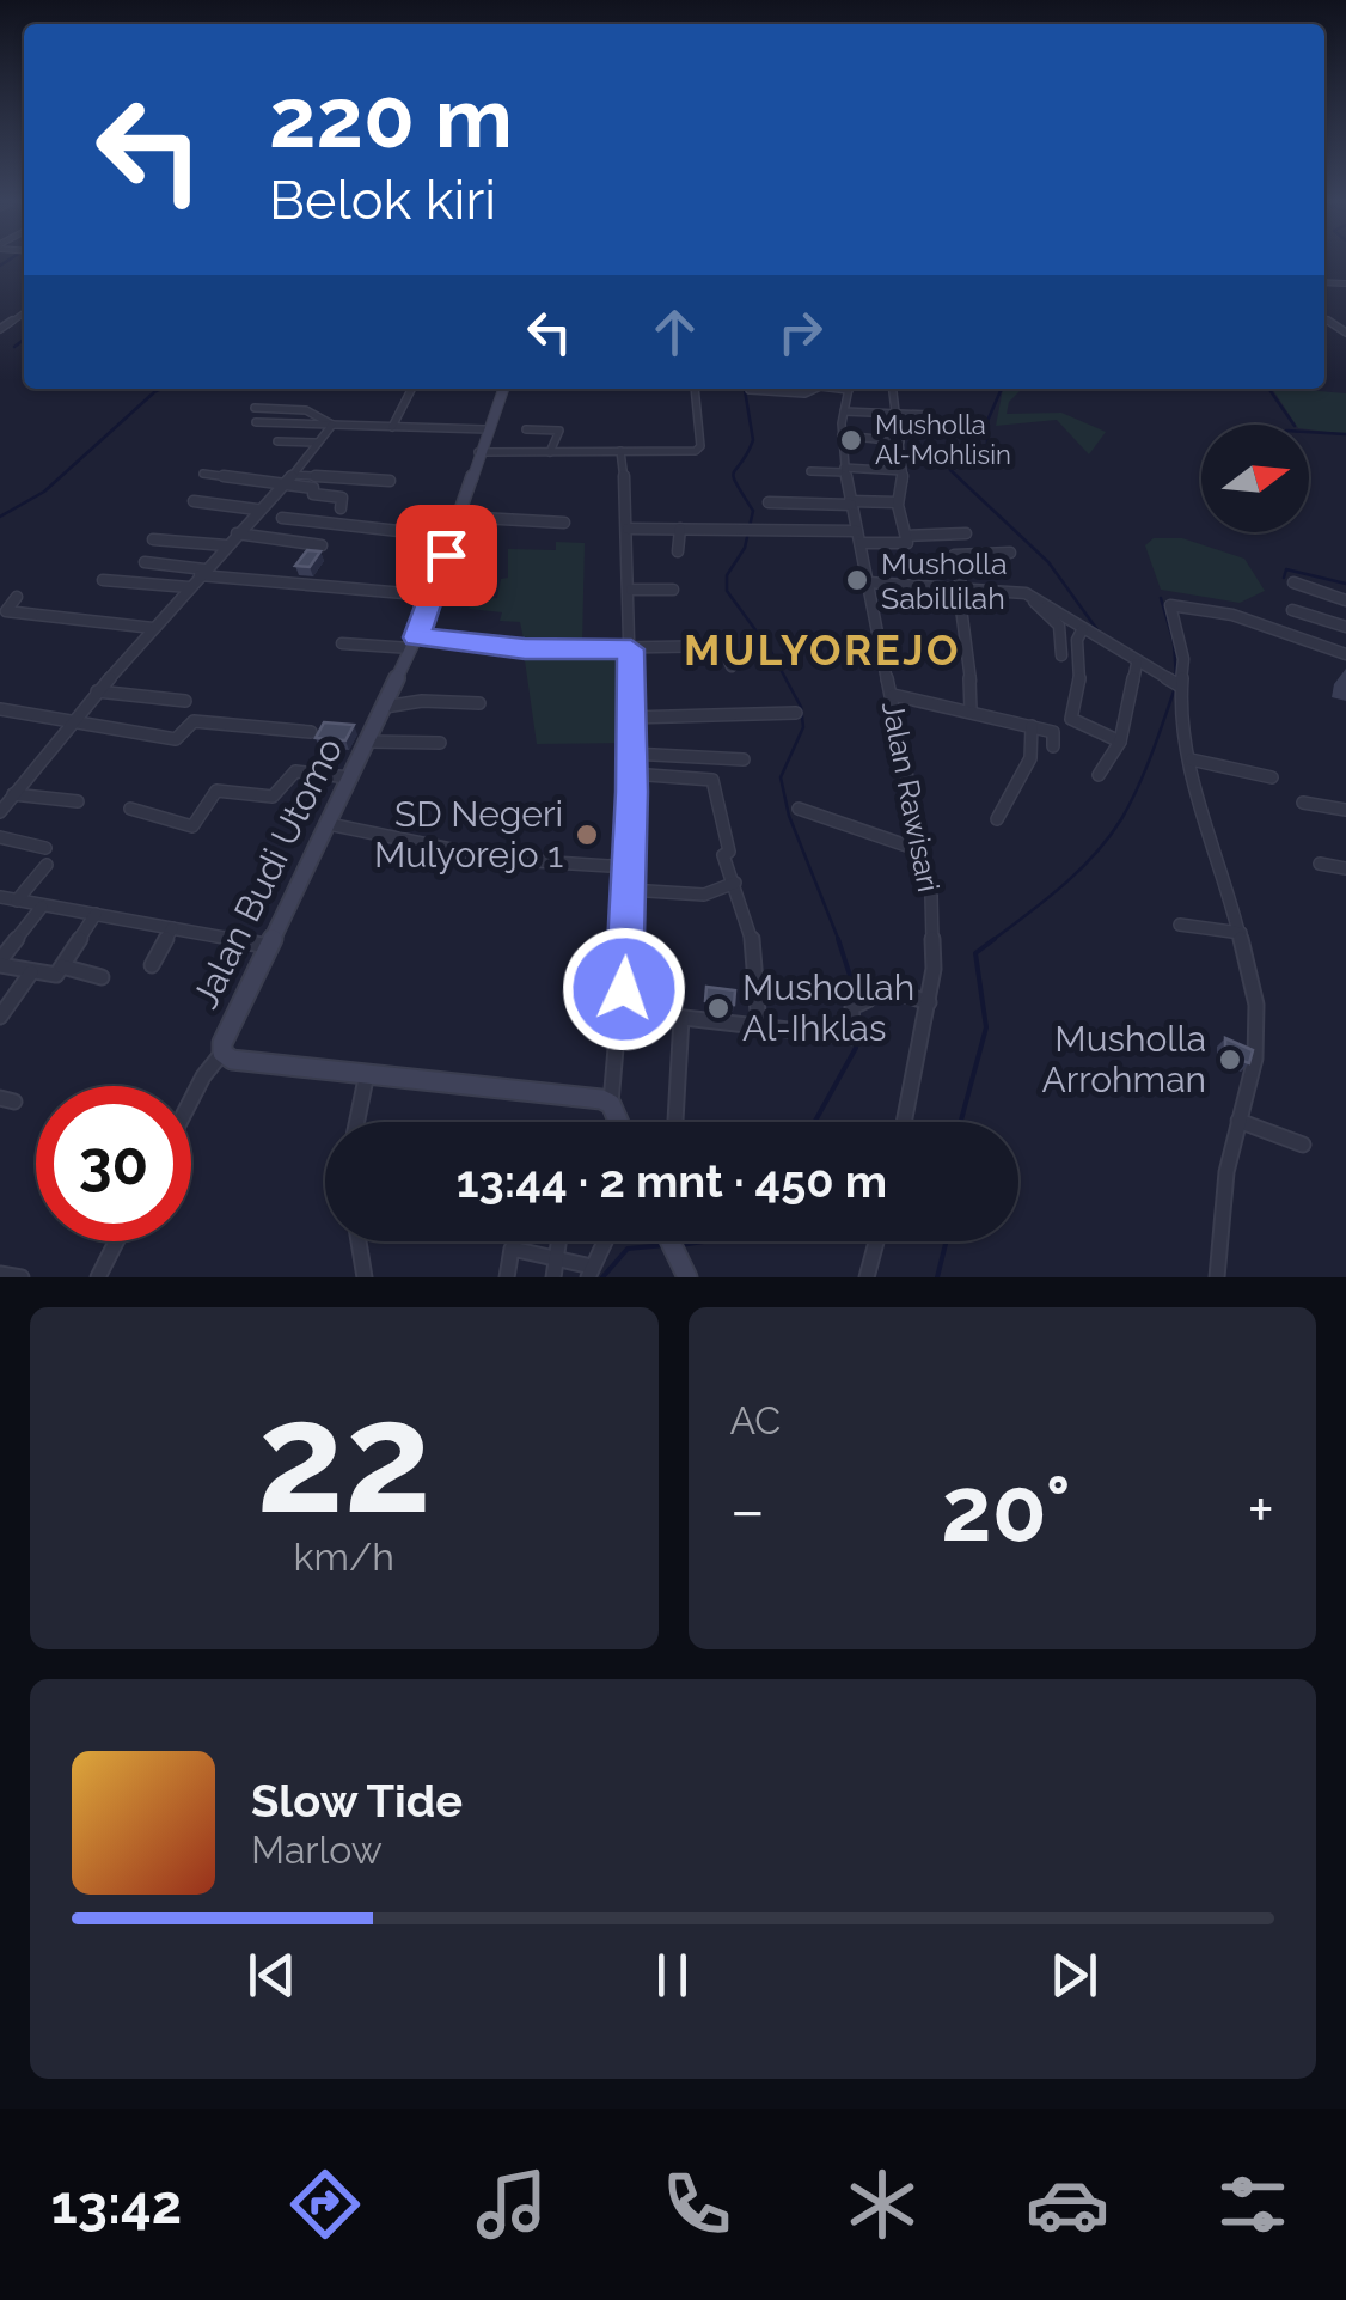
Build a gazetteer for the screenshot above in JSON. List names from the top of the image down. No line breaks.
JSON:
{"streets":{"street":["Jalan Rawisari","Jalan Budi Utomo"]},"districts":["MULYOREJO"],"places":["Musholla Al-Mohlisin","Musholla Sabillilah","SD Negeri Mulyorejo 1","Mushollah Al-Ihklas","Musholla Arrohman"],"north":"right","page":{"turn":["220 m","Belok kiri"],"limit":"30","trip":"13:44 · 2 mnt · 450 m","tile":[["22","km/h"],"AC"],"heat":["−","20°","+"],"song":["Slow Tide","Marlow"],"tabs":"13:42"}}
